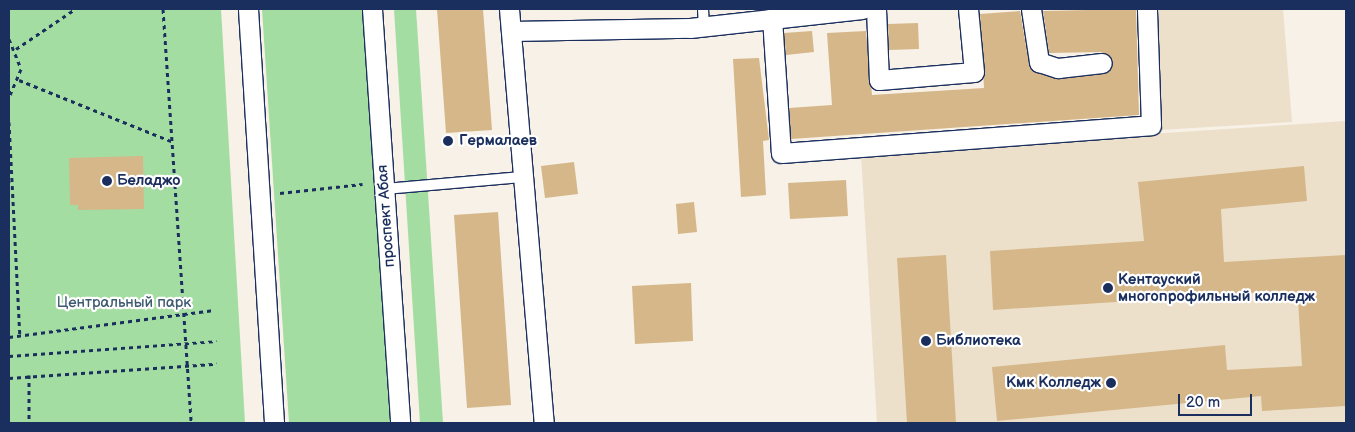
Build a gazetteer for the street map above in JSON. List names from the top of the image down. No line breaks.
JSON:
{"streets":{"street":["проспект Абая"]},"parks":["Центральный парк"],"places":["Гермалаев","Беладжо","Кентауский многопрофильный колледж","Библиотека","Кмк Колледж"],"scale_bar":"20 m"}
